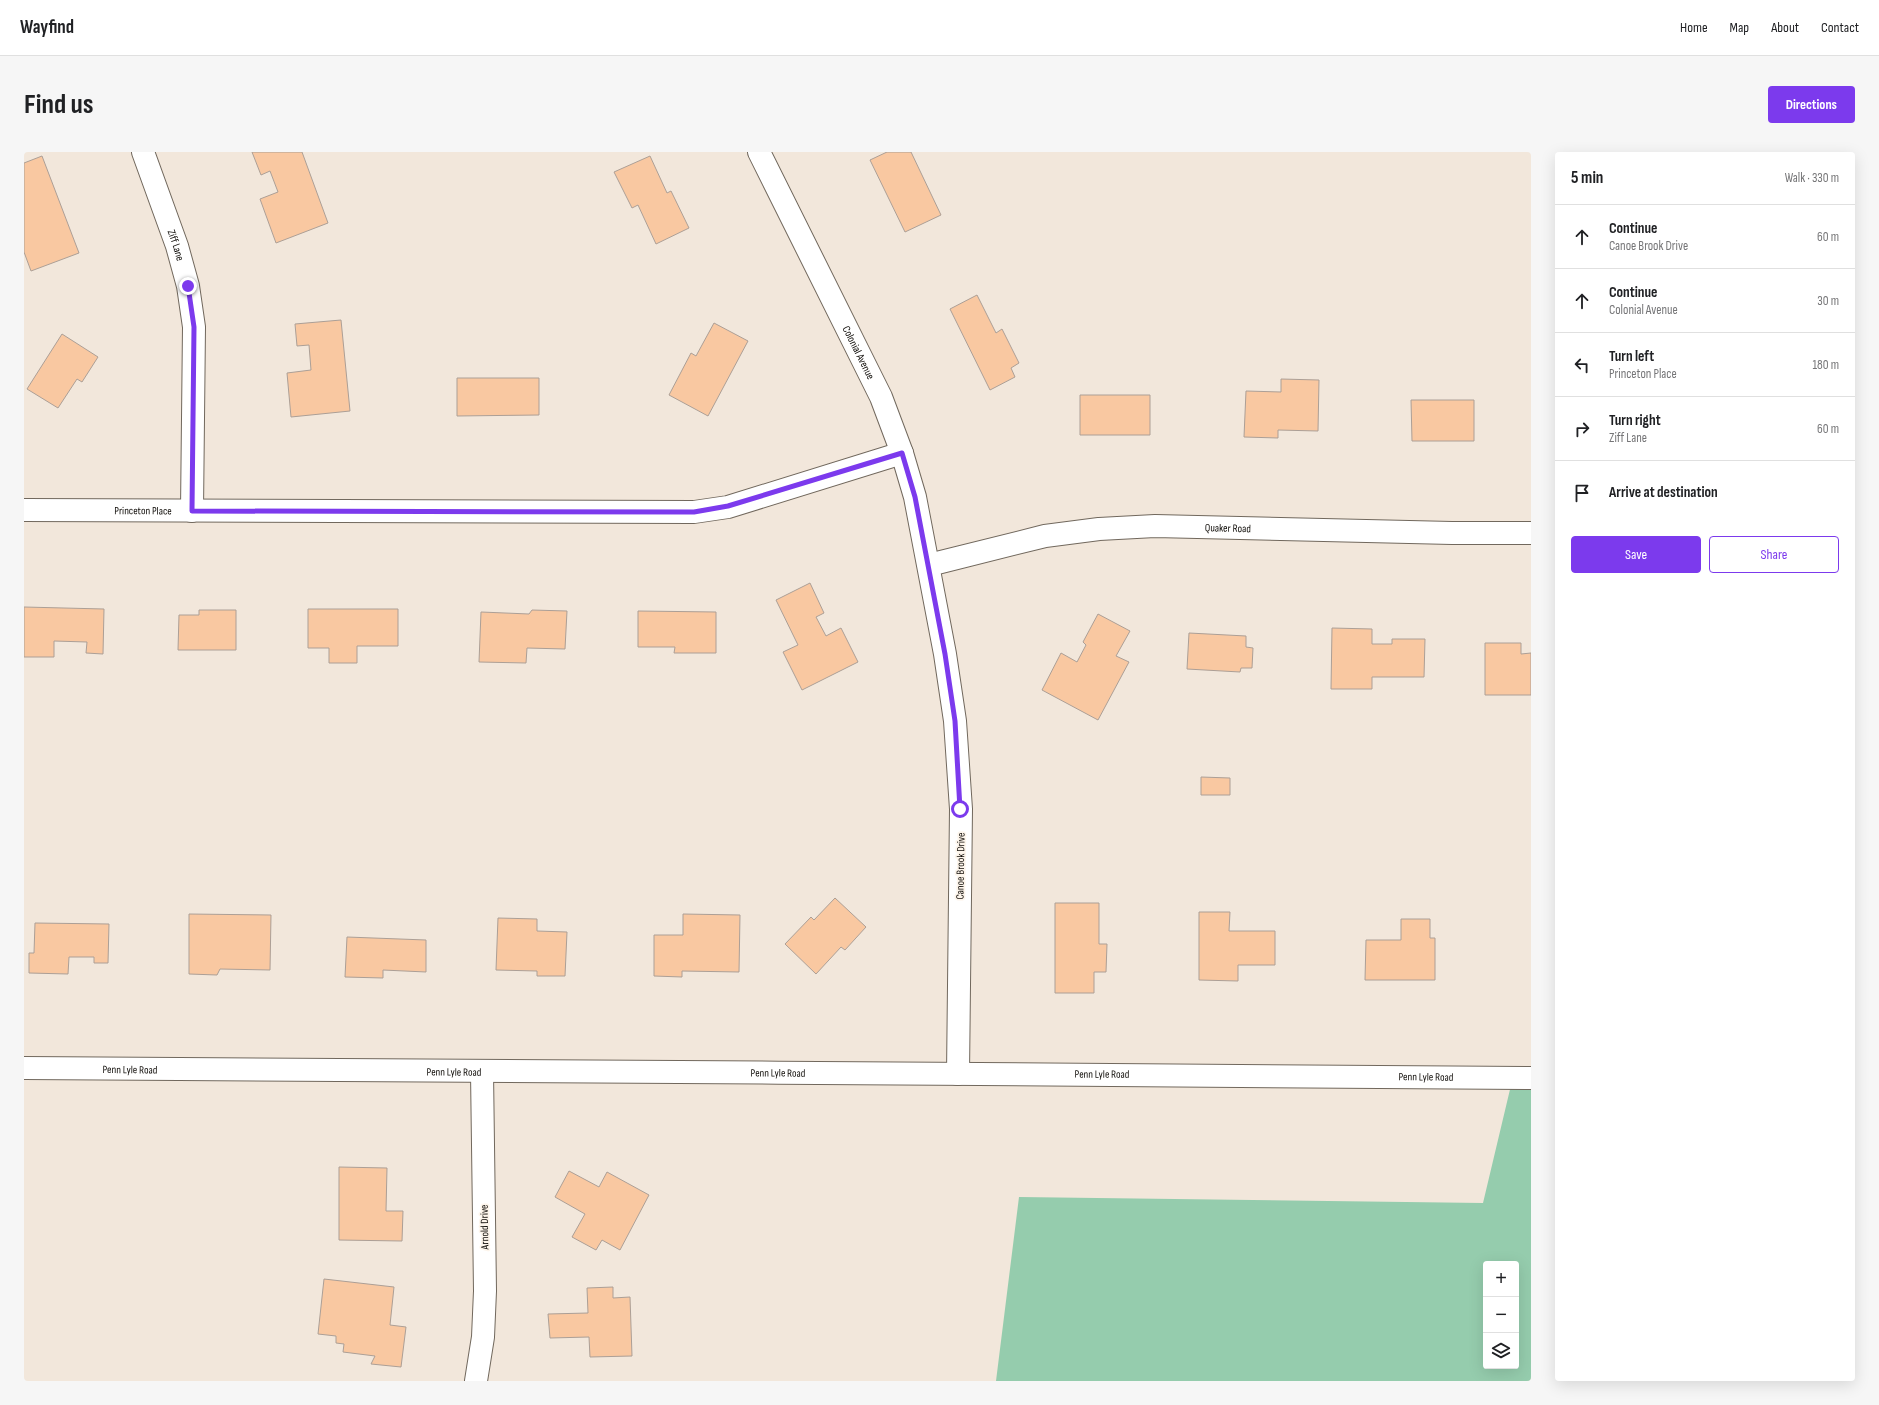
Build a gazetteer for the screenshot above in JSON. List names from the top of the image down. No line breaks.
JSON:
{"streets":{"street":["Ziff Lane","Colonial Avenue","Princeton Place","Quaker Road","Canoe Brook Drive","Penn Lyle Road","Arnold Drive"]},"crossings":[["Ziff Lane","Princeton Place"],["Colonial Avenue","Princeton Place"],["Colonial Avenue","Quaker Road"],["Colonial Avenue","Canoe Brook Drive"],["Quaker Road","Canoe Brook Drive"],["Canoe Brook Drive","Penn Lyle Road"],["Penn Lyle Road","Arnold Drive"]],"page":{"header":"Wayfind","nav":["Home","Map","About","Contact"],"buttons":["Directions",["Save","Share"]],"title":"Find us","heading":["5 min","Walk · 330 m"],"list":[["Continue","Canoe Brook Drive","60 m"],["Continue","Colonial Avenue","30 m"],["Turn left","Princeton Place","180 m"],["Turn right","Ziff Lane","60 m"],"Arrive at destination"],"map_buttons":["+","−"]}}
